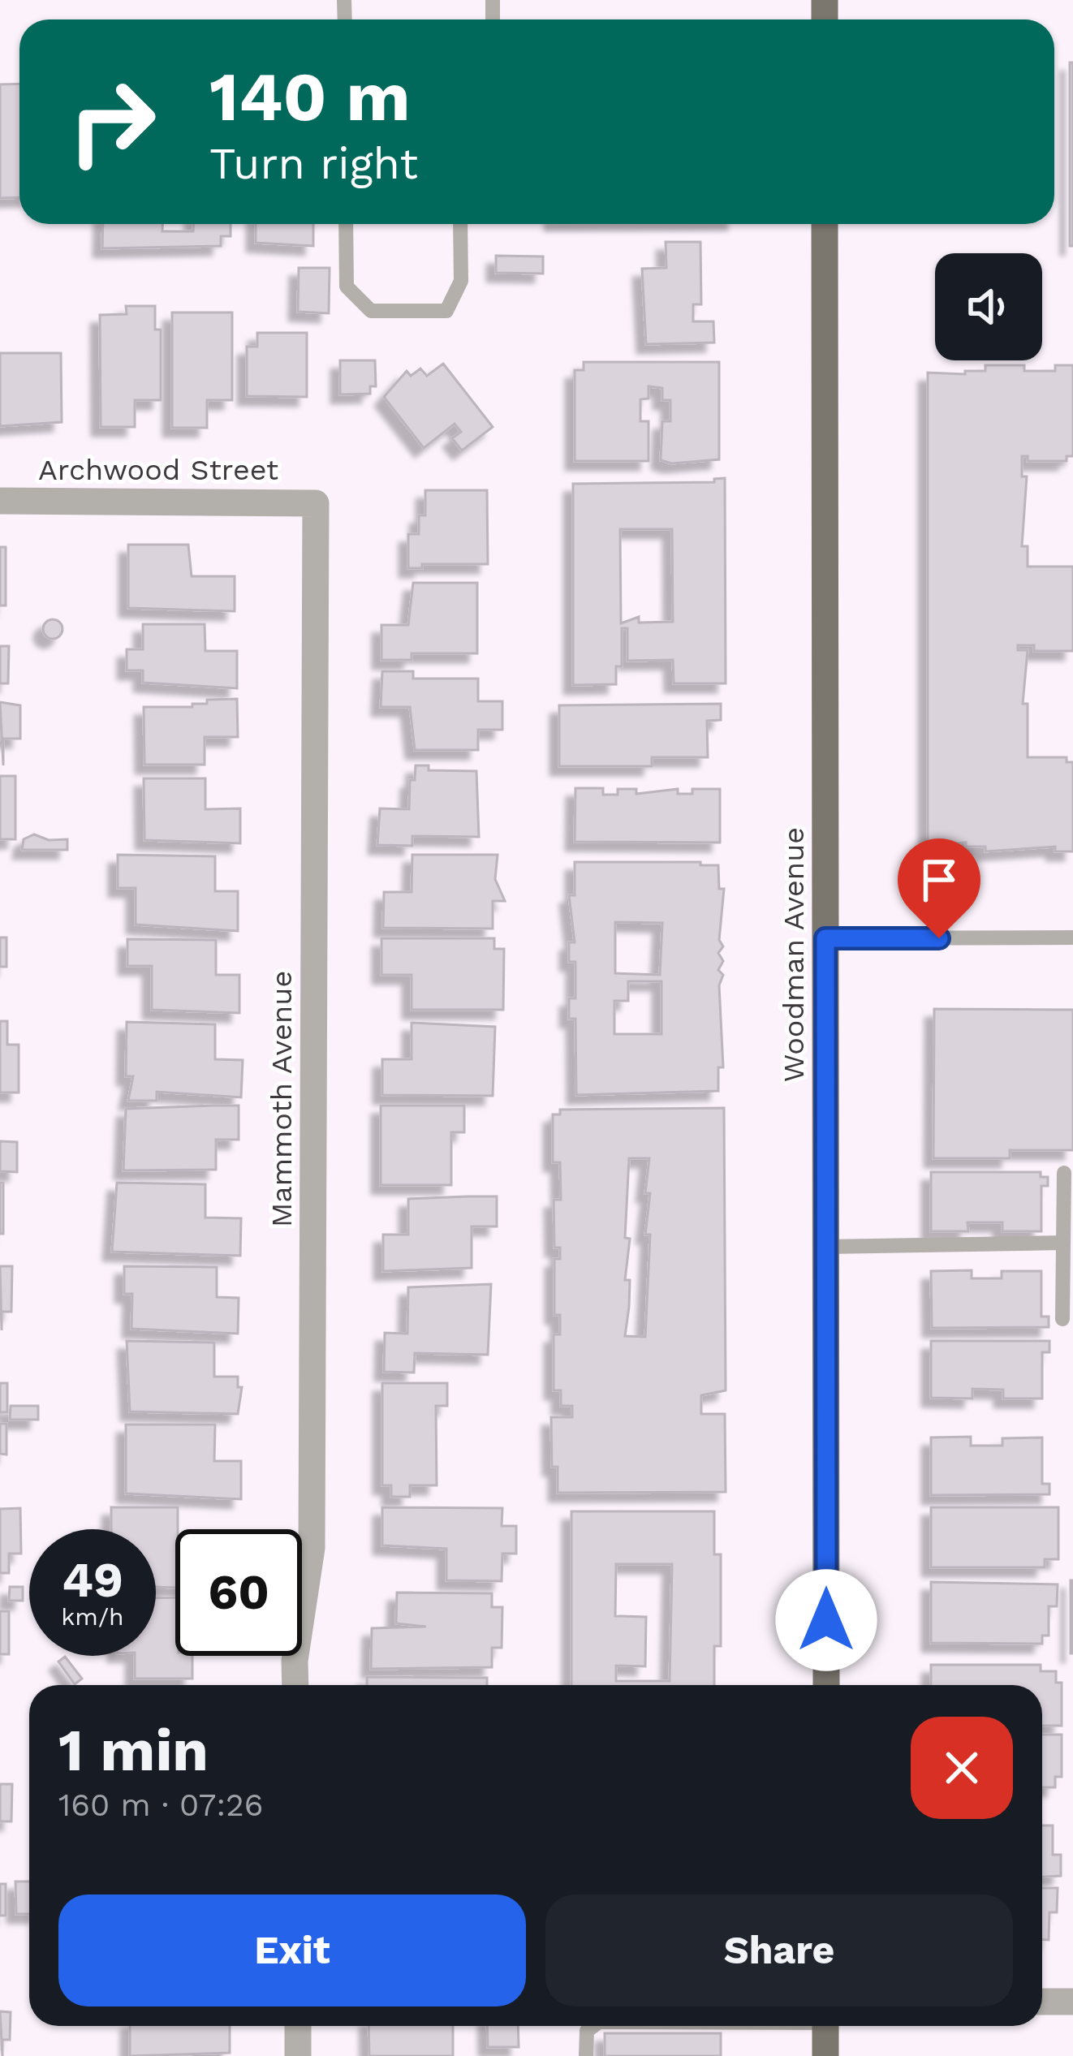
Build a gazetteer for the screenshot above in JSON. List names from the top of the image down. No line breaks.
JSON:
{"streets":{"main road":["Woodman Avenue"],"street":["Archwood Street","Mammoth Avenue"]},"crossings":[["Archwood Street","Mammoth Avenue"]],"page":{"turn":["140 m","Turn right"],"speed":"49 km/h","limit":"60","heading":["1 min","160 m · 07:26"],"buttons":["Exit","Share"]}}
